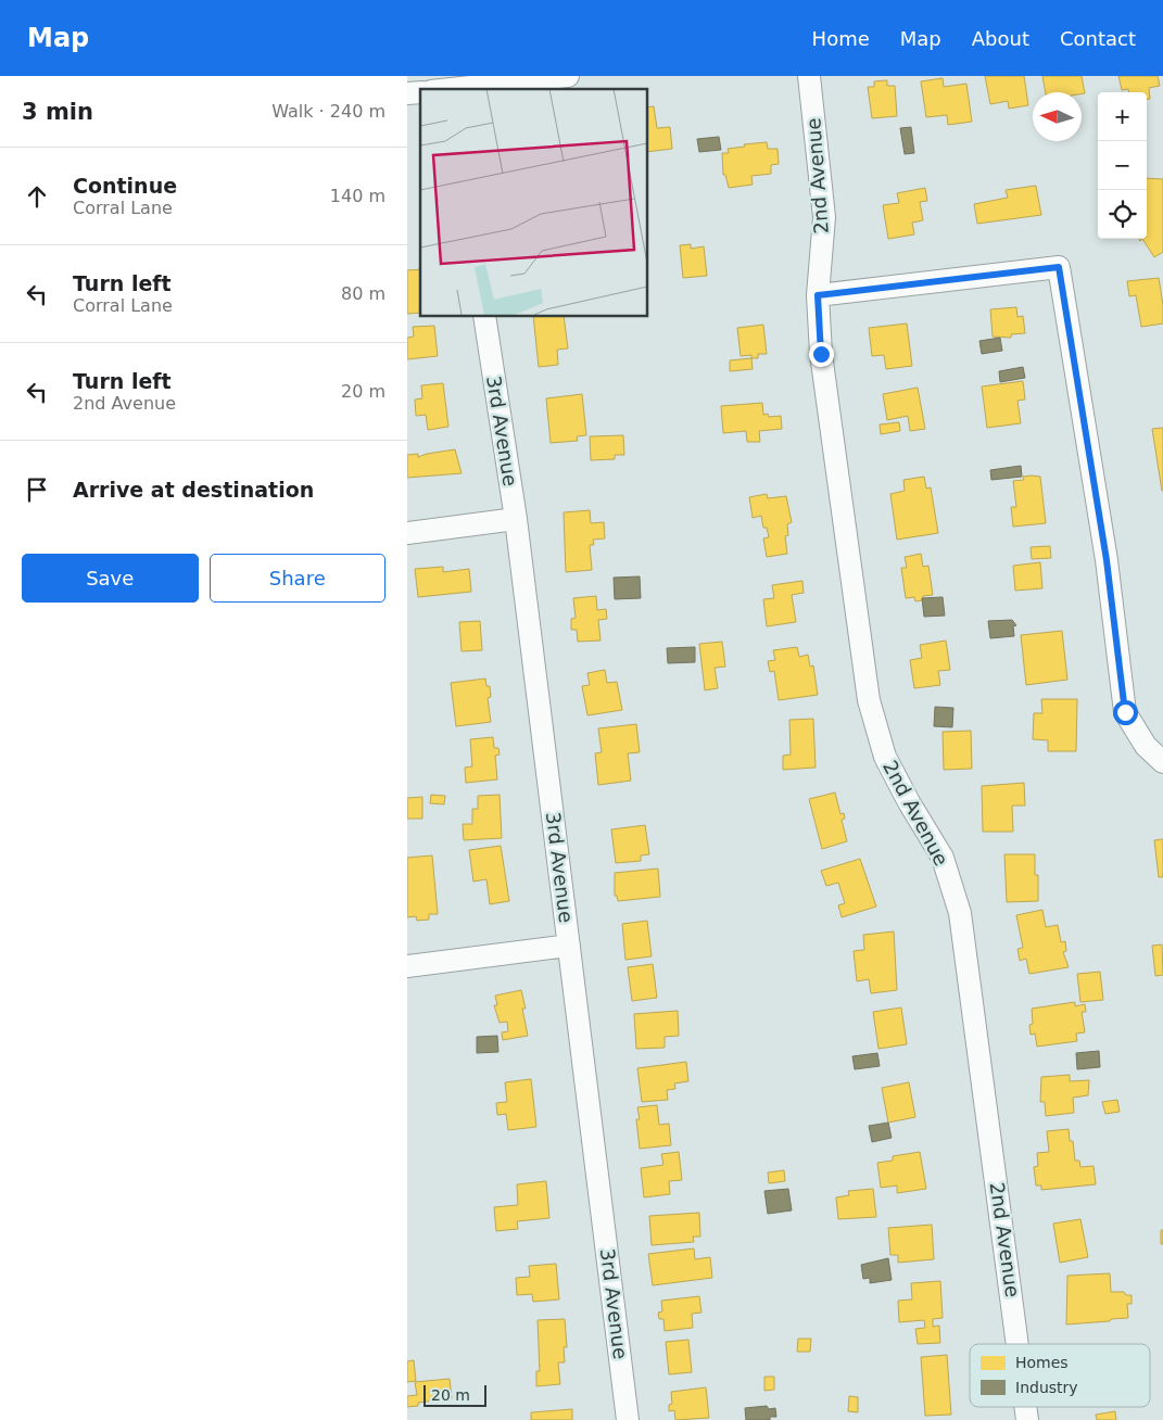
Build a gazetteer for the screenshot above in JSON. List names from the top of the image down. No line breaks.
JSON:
{"streets":{"street":["2nd Avenue","3rd Avenue"]},"legend":["Homes","Industry"],"scale_bar":"20 m","north":"left","page":{"header":"Map","nav":["Home","Map","About","Contact"],"heading":["3 min","Walk · 240 m"],"map_buttons":["+","−"],"list":[["Continue","Corral Lane","140 m"],["Turn left","Corral Lane","80 m"],["Turn left","2nd Avenue","20 m"],"Arrive at destination"],"buttons":["Save","Share"],"scale":"20 m"}}
